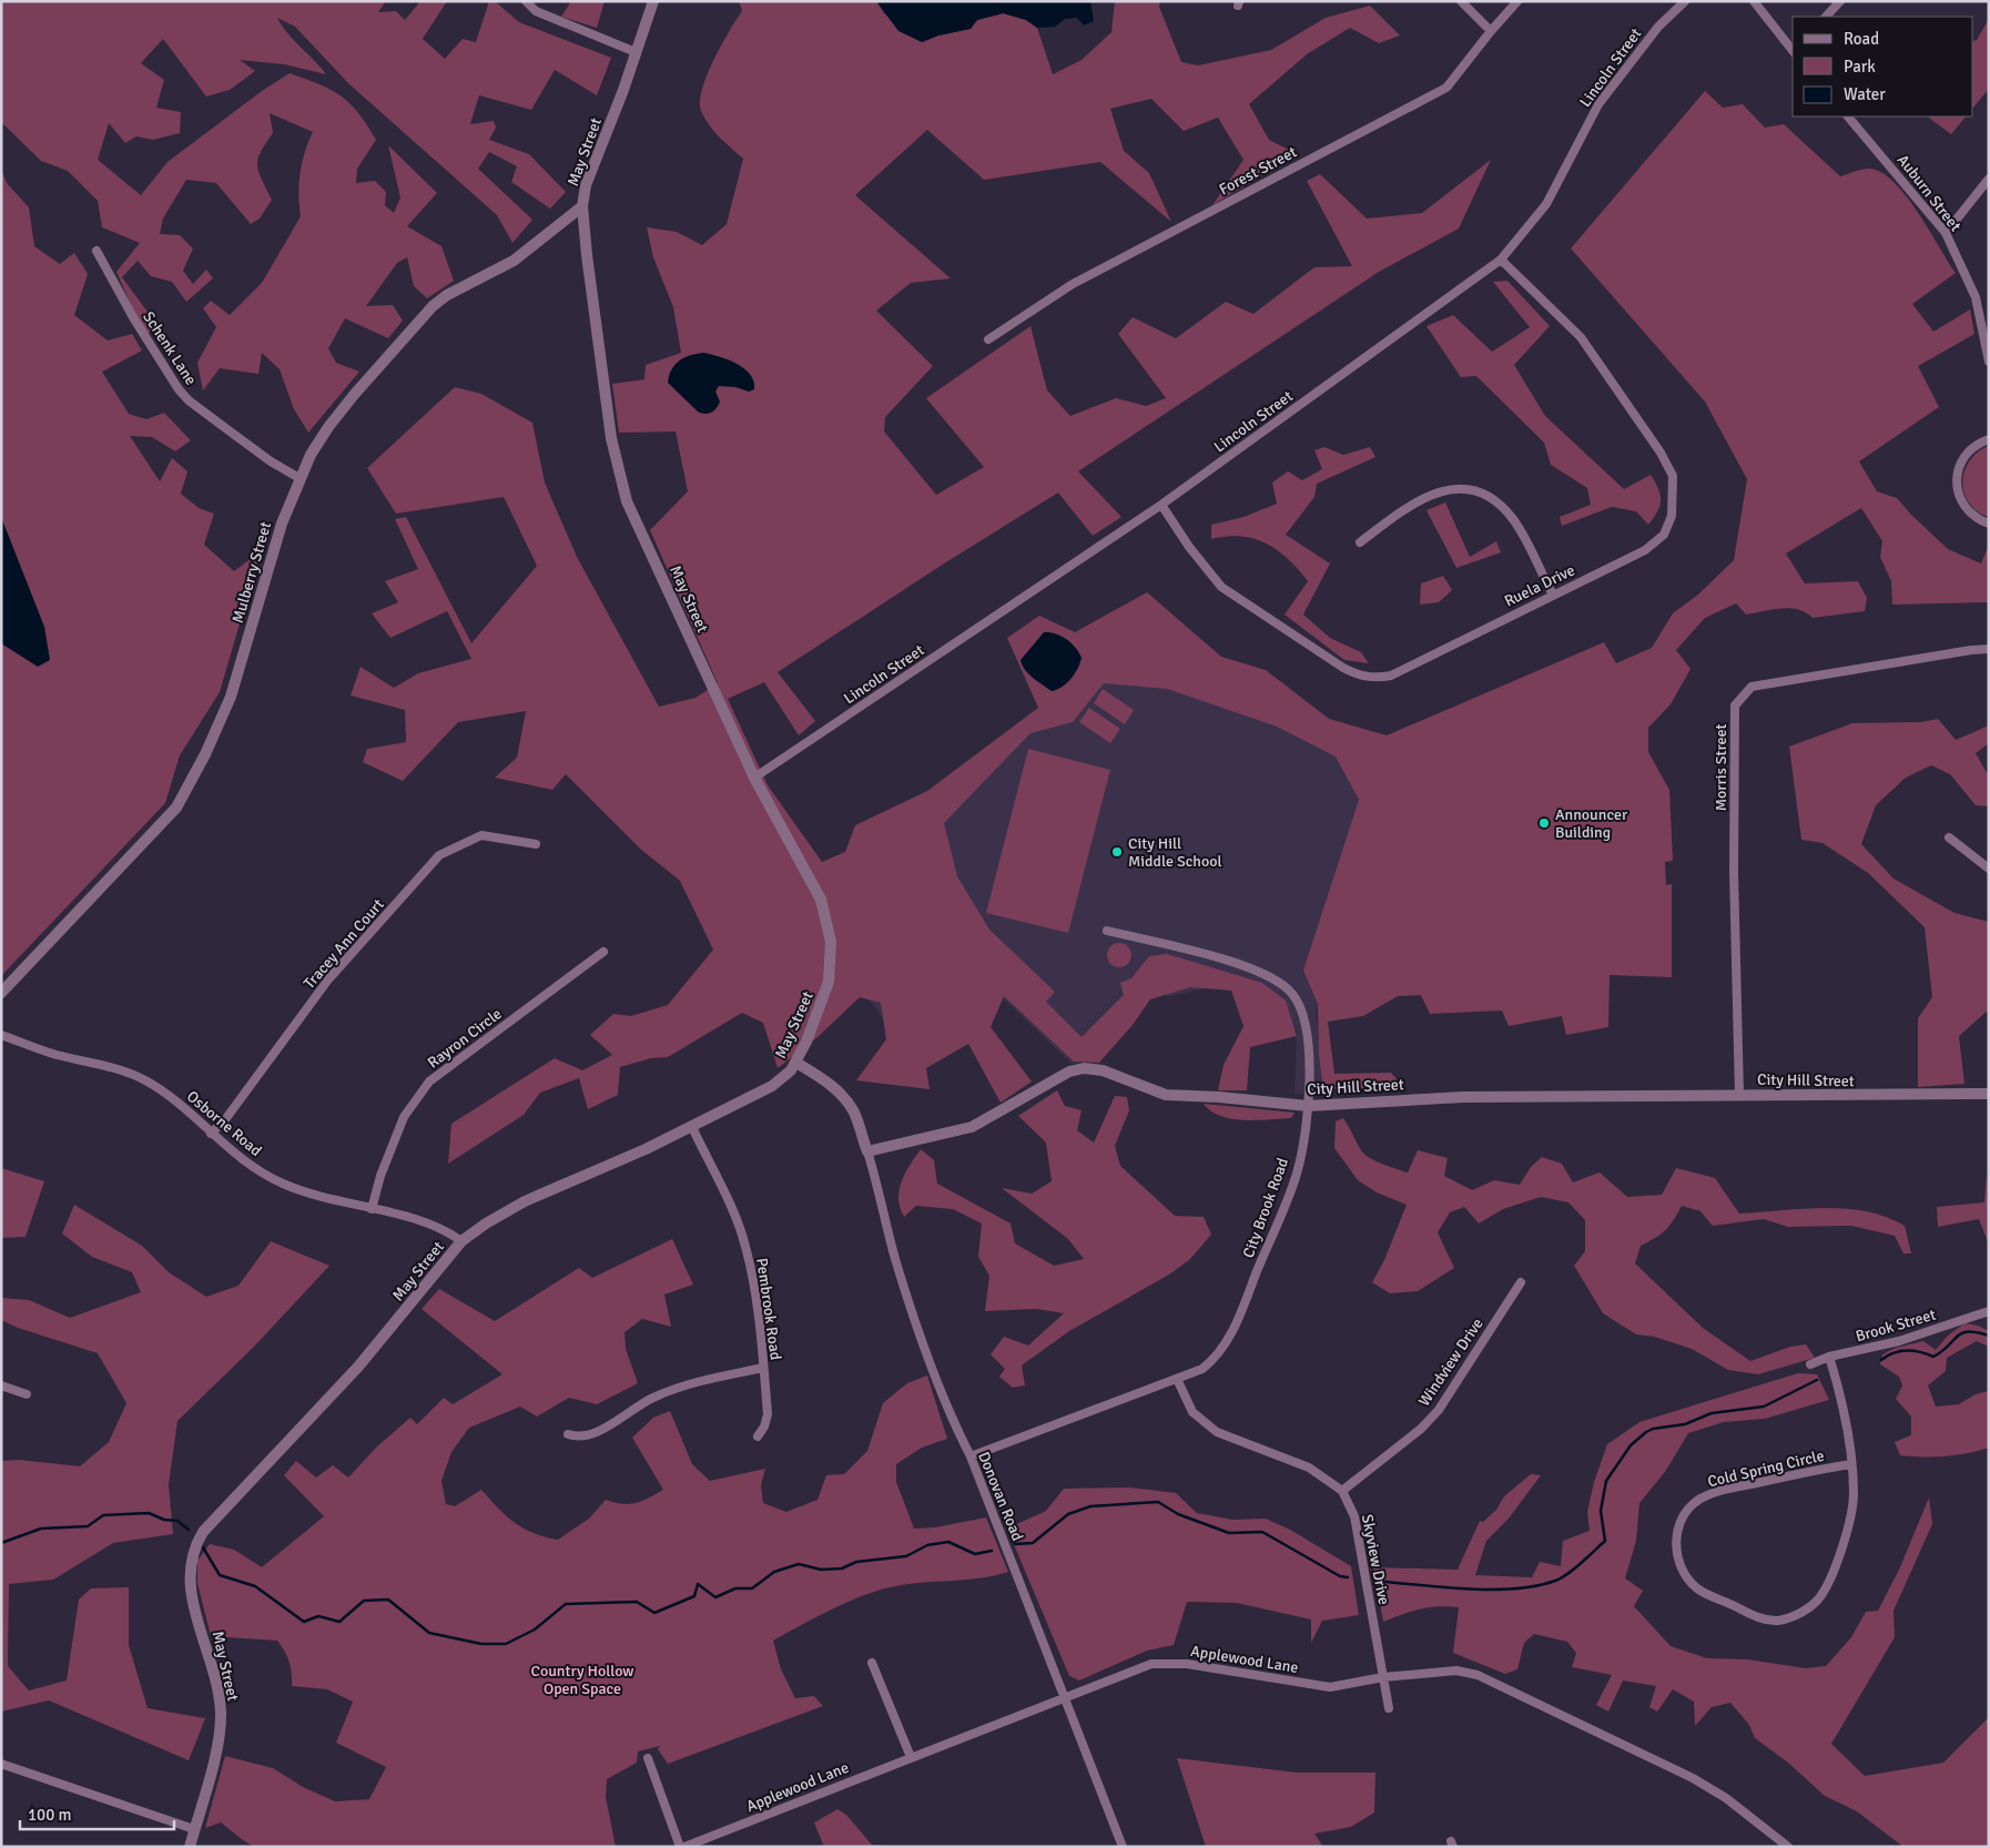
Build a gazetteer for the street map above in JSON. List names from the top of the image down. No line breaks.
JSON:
{"streets":{"street":["Lincoln Street","May Street","Forest Street","Auburn Street","Schenk Lane","Mulberry Street","Ruela Drive","Morris Street","Tracey Ann Court","Rayron Circle","City Hill Street","Osborne Road","City Brook Road","Pembrook Road","Brook Street","Windview Drive","Cold Spring Circle","Donovan Road","Skyview Drive","Applewood Lane"]},"crossings":[["Lincoln Street","May Street"],["Lincoln Street","Ruela Drive"],["May Street","Mulberry Street"],["May Street","Osborne Road"],["May Street","Pembrook Road"],["Schenk Lane","Mulberry Street"],["Morris Street","City Hill Street"],["Tracey Ann Court","Osborne Road"],["Rayron Circle","Osborne Road"],["City Hill Street","City Brook Road"],["City Hill Street","Donovan Road"],["City Brook Road","Donovan Road"],["City Brook Road","Skyview Drive"],["Brook Street","Cold Spring Circle"],["Windview Drive","Skyview Drive"],["Donovan Road","Applewood Lane"],["Skyview Drive","Applewood Lane"]],"parks":["Country Hollow Open Space"],"places":["Announcer Building","City Hill Middle School"],"legend":["Road","Park","Water"],"scale_bar":"100 m"}
